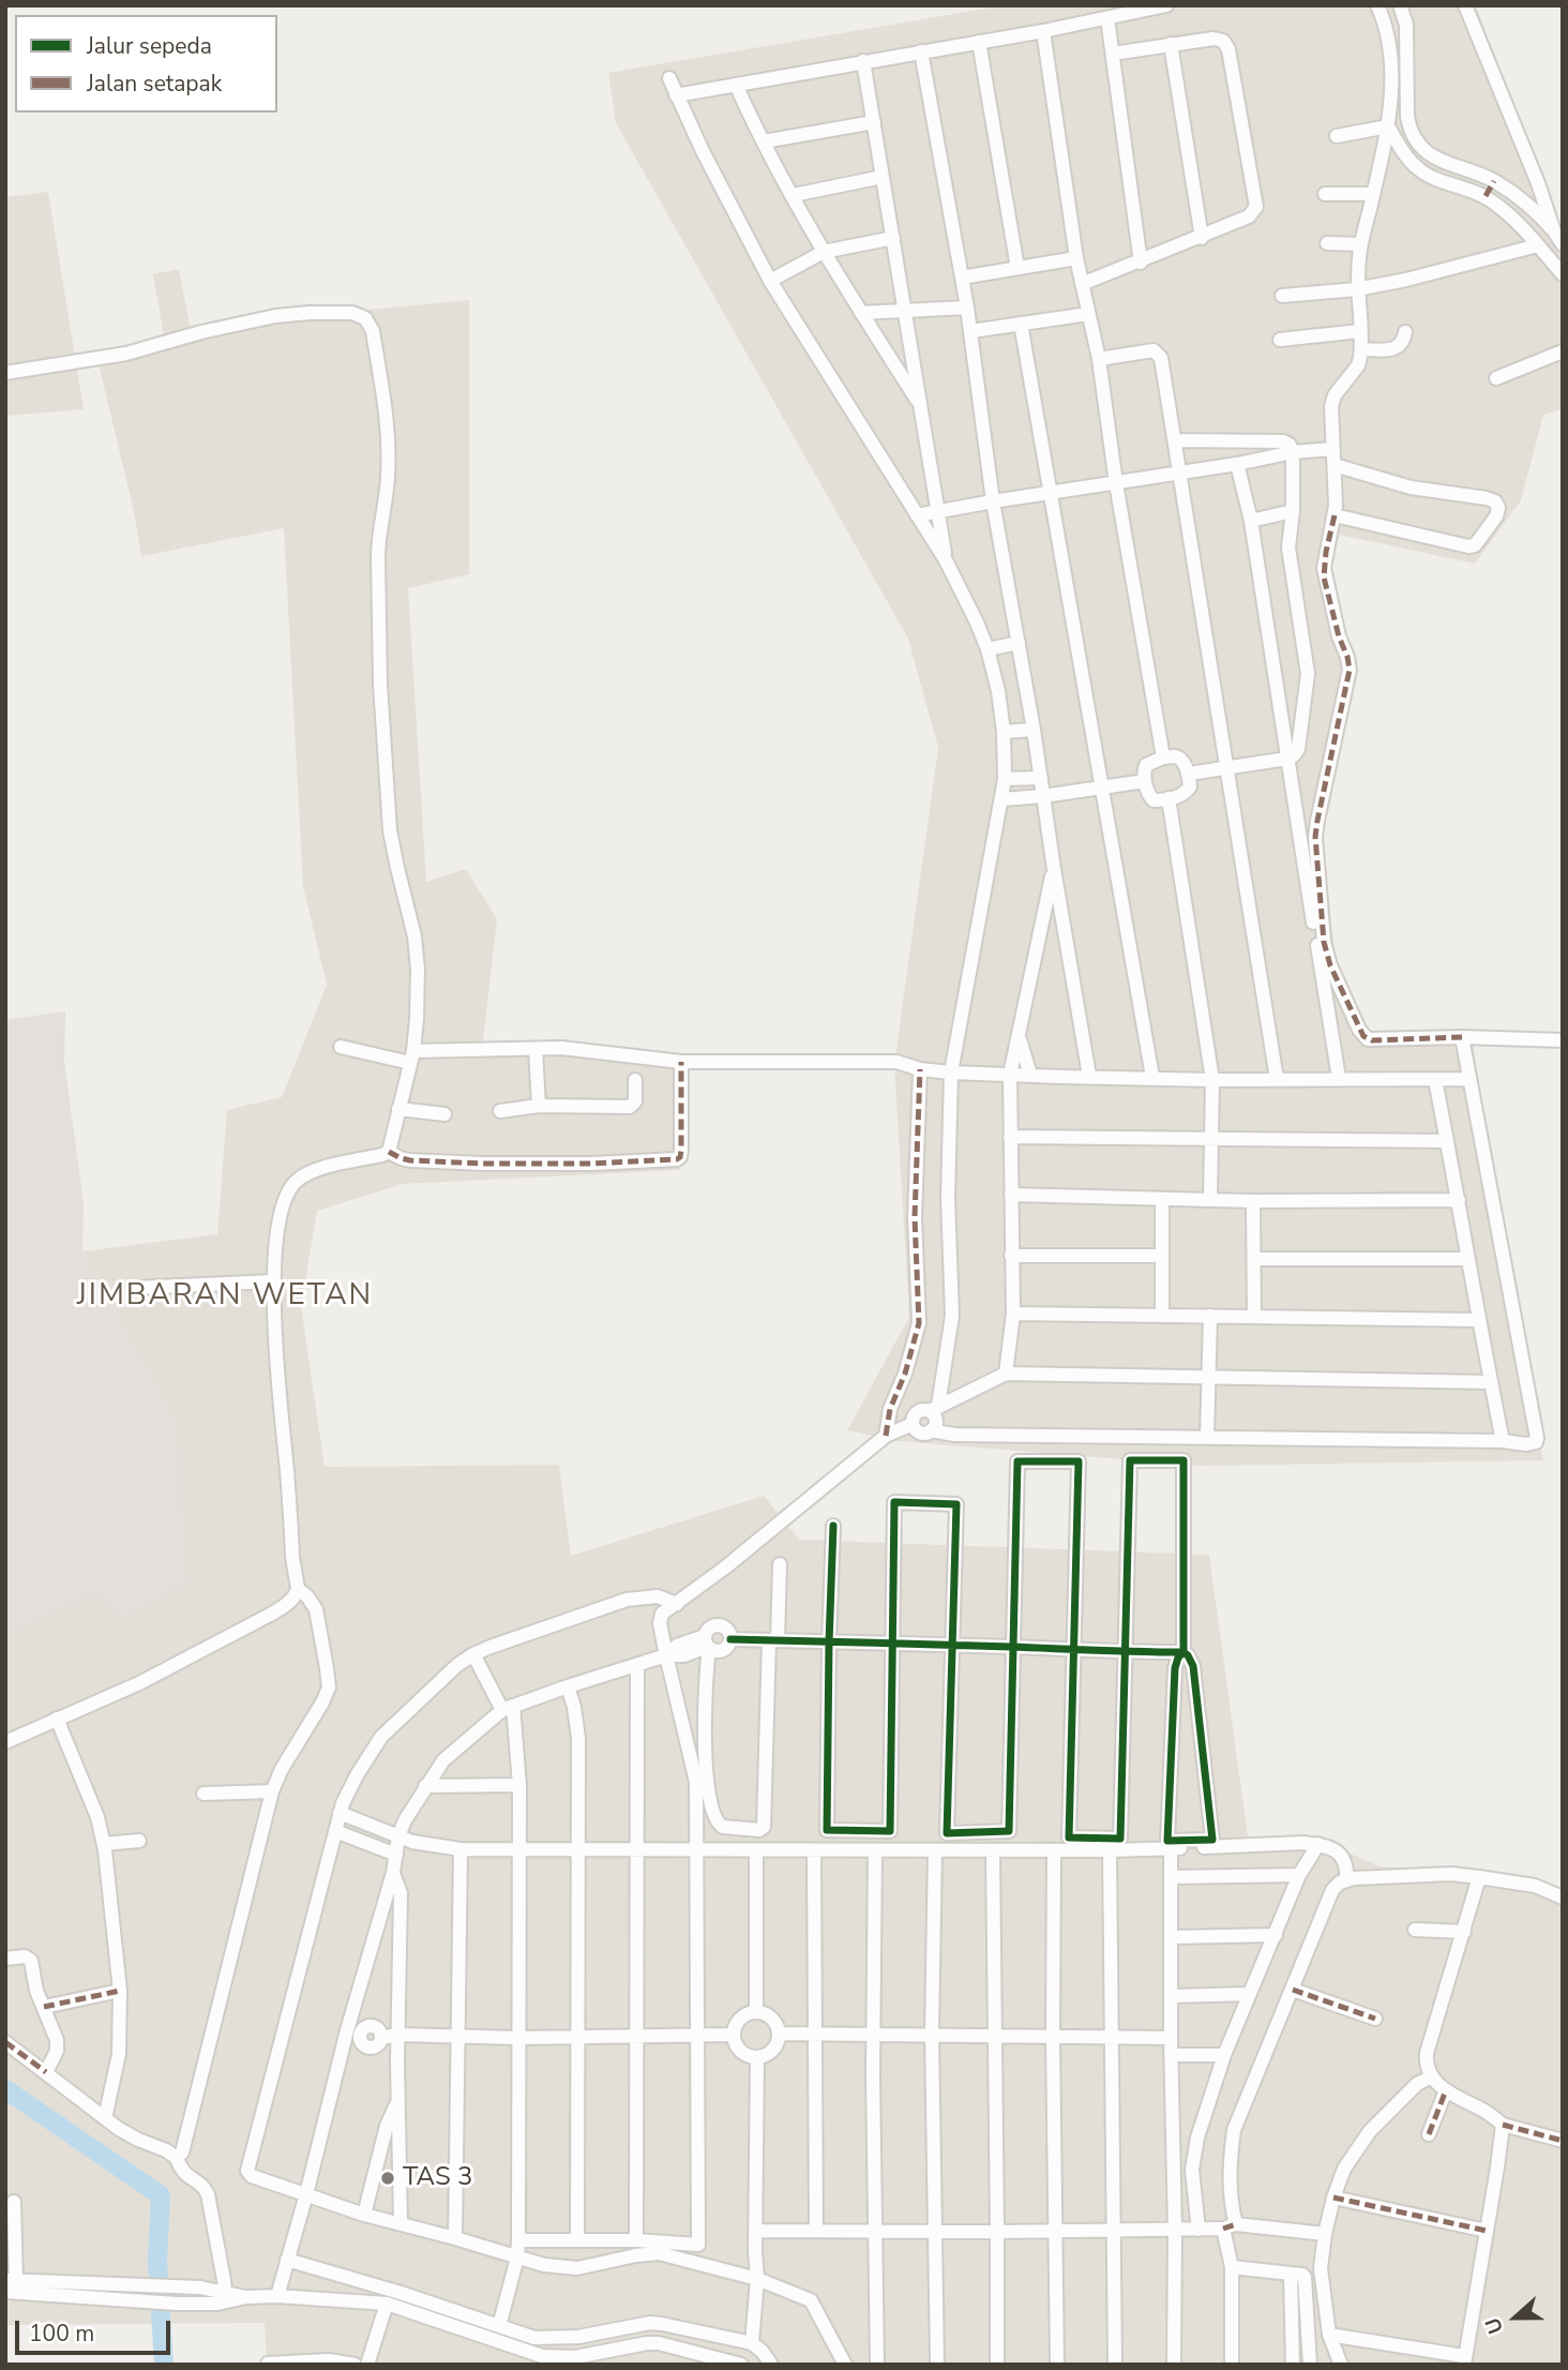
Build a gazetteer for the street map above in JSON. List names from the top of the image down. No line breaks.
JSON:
{"districts":["JIMBARAN WETAN"],"places":["TAS 3"],"legend":["Jalur sepeda","Jalan setapak"],"scale_bar":"100 m","north":"left"}
